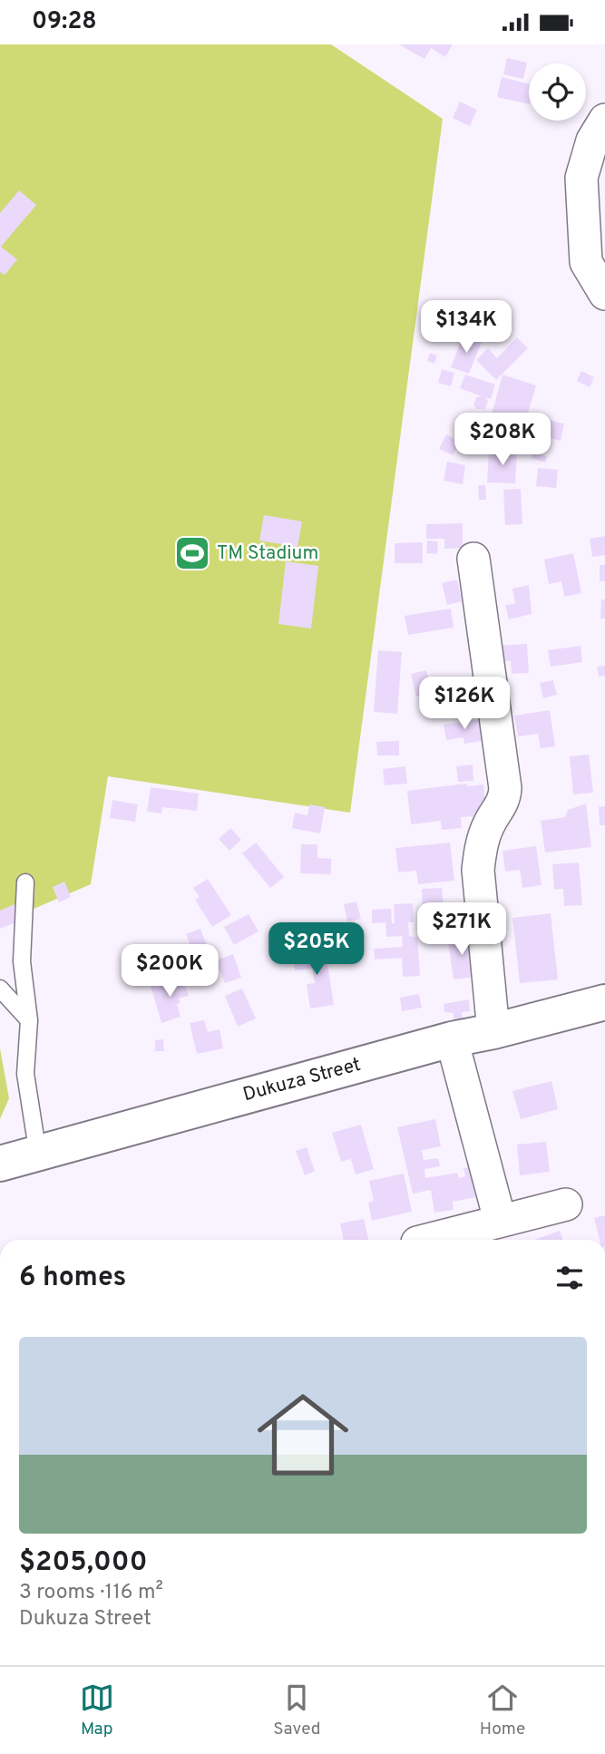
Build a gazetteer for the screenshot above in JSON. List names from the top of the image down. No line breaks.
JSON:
{"streets":{"main road":["Dukuza Street"]},"places":{"sports":["TM Stadium"]},"page":{"status":"09:28","price":["$134K","$208K","$126K","$271K","$205K","$200K"],"heading":"6 homes","list":[{"name":"$205,000","note":"3 rooms · 116 m² · Dukuza Street"}],"tabs":["Map","Saved","Home"]}}
